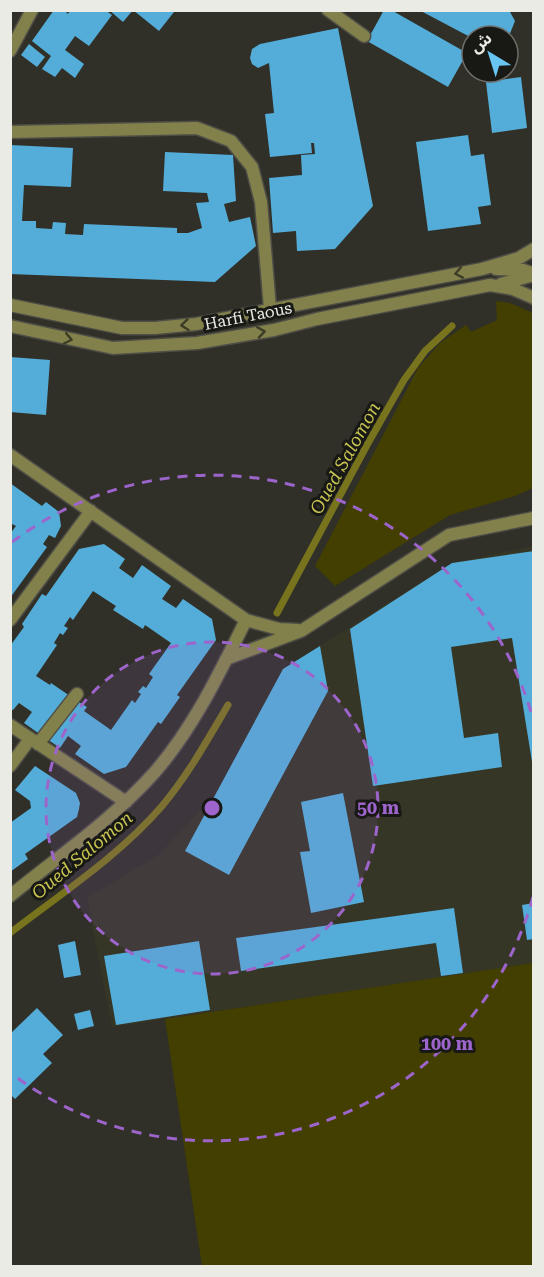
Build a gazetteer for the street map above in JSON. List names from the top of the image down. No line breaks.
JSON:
{"streets":{"street":["Harfi Taous"]},"water":["Oued Salomon"],"north":"top left","rings":["50 m","100 m"]}
